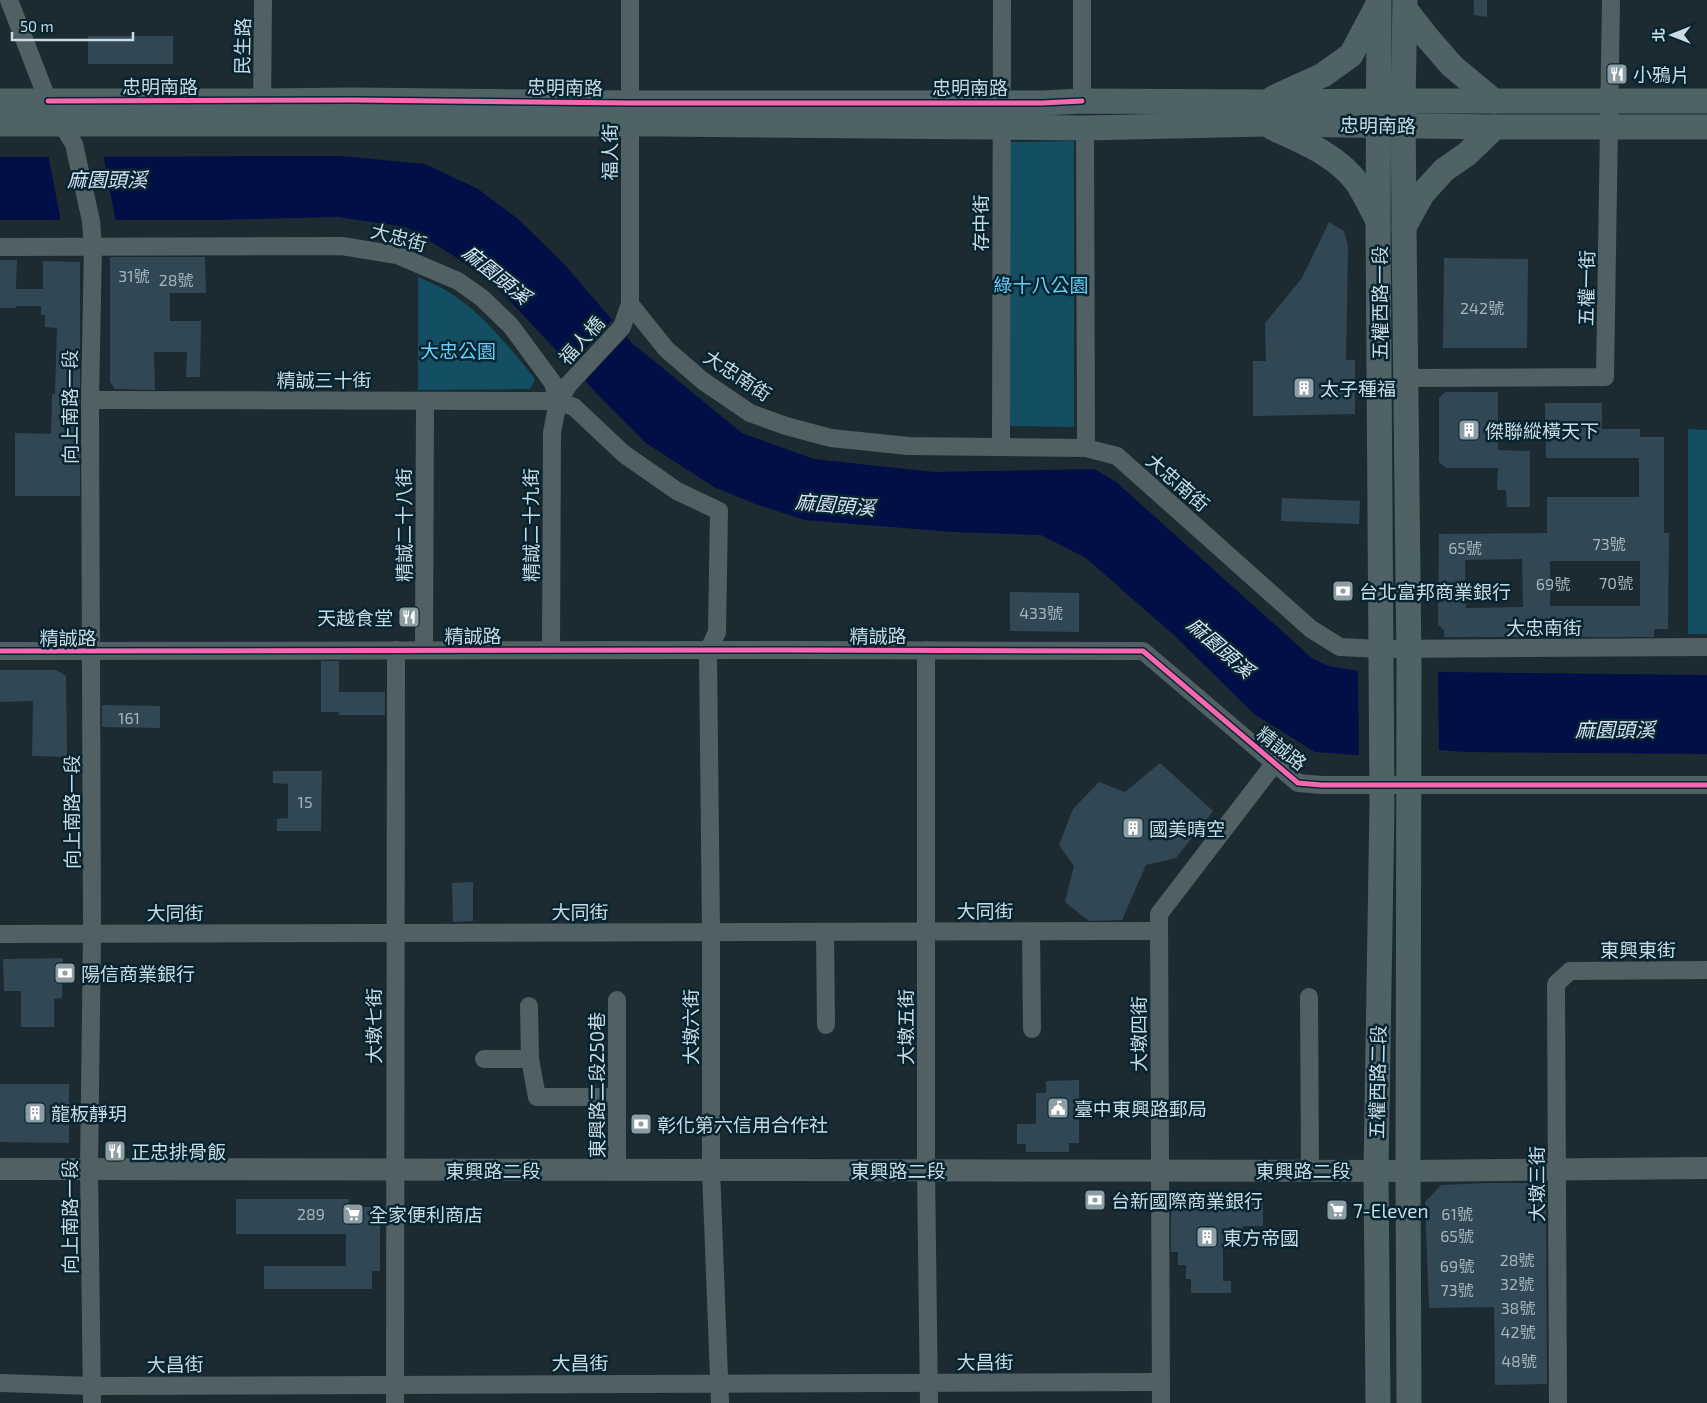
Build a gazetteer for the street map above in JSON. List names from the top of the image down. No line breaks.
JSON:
{"streets":{"main road":["忠明南路","五權西路一段","五權西路二段"],"street":["民生路","福人街","存中街","大忠街","五權一街","福人橋","大忠南街","精誠三十街","向上南路一段","精誠二十八街","精誠二十九街","精誠路","大同街","東興東街","大墩七街","大墩六街","大墩五街","大墩四街","東興路二段250巷","東興路二段","大墩三街","大昌街"]},"crossings":[["民生路","忠明南路"],["忠明南路","福人街"],["忠明南路","存中街"],["忠明南路","五權一街"],["忠明南路","五權西路一段"],["忠明南路","向上南路一段"],["福人街","福人橋"],["福人街","大忠南街"],["存中街","大忠南街"],["大忠街","福人橋"],["大忠街","精誠三十街"],["大忠街","向上南路一段"],["大忠街","精誠二十九街"],["五權一街","五權西路一段"],["五權西路一段","大忠南街"],["五權西路一段","精誠路"],["五權西路一段","五權西路二段"],["福人橋","大忠南街"],["福人橋","精誠三十街"],["福人橋","精誠二十九街"],["精誠三十街","向上南路一段"],["精誠三十街","精誠二十八街"],["精誠三十街","精誠二十九街"],["向上南路一段","精誠路"],["向上南路一段","大同街"],["向上南路一段","東興路二段"],["向上南路一段","大昌街"],["精誠二十八街","精誠路"],["精誠二十九街","精誠路"],["精誠路","大墩七街"],["精誠路","大墩六街"],["精誠路","大墩五街"],["精誠路","大墩四街"],["精誠路","五權西路二段"],["大同街","大墩七街"],["大同街","大墩六街"],["大同街","大墩五街"],["大同街","大墩四街"],["東興東街","大墩三街"],["大墩七街","東興路二段"],["大墩七街","大昌街"],["大墩六街","東興路二段"],["大墩六街","大昌街"],["大墩五街","東興路二段"],["大墩五街","大昌街"],["大墩四街","東興路二段"],["大墩四街","大昌街"],["五權西路二段","東興路二段"],["東興路二段250巷","東興路二段"],["東興路二段","大墩三街"]],"water":["麻園頭溪"],"parks":["綠十八公園","大忠公園"],"places":{"restaurant":["小鴉片","天越食堂","正忠排骨飯"],"building":["太子種福","傑聯縱橫天下","國美晴空","龍板靜玥","東方帝國"],"bank":["台北富邦商業銀行","陽信商業銀行","彰化第六信用合作社","台新國際商業銀行"],"public building":["臺中東興路郵局"],"supermarket":["7-Eleven","全家便利商店"]},"house_numbers":["31號","28號","242號","73號","65號","70號","69號","433號","161","15","289","61號","65號","28號","69號","32號","73號","38號","42號","48號"],"scale_bar":"50 m","north":"left"}
